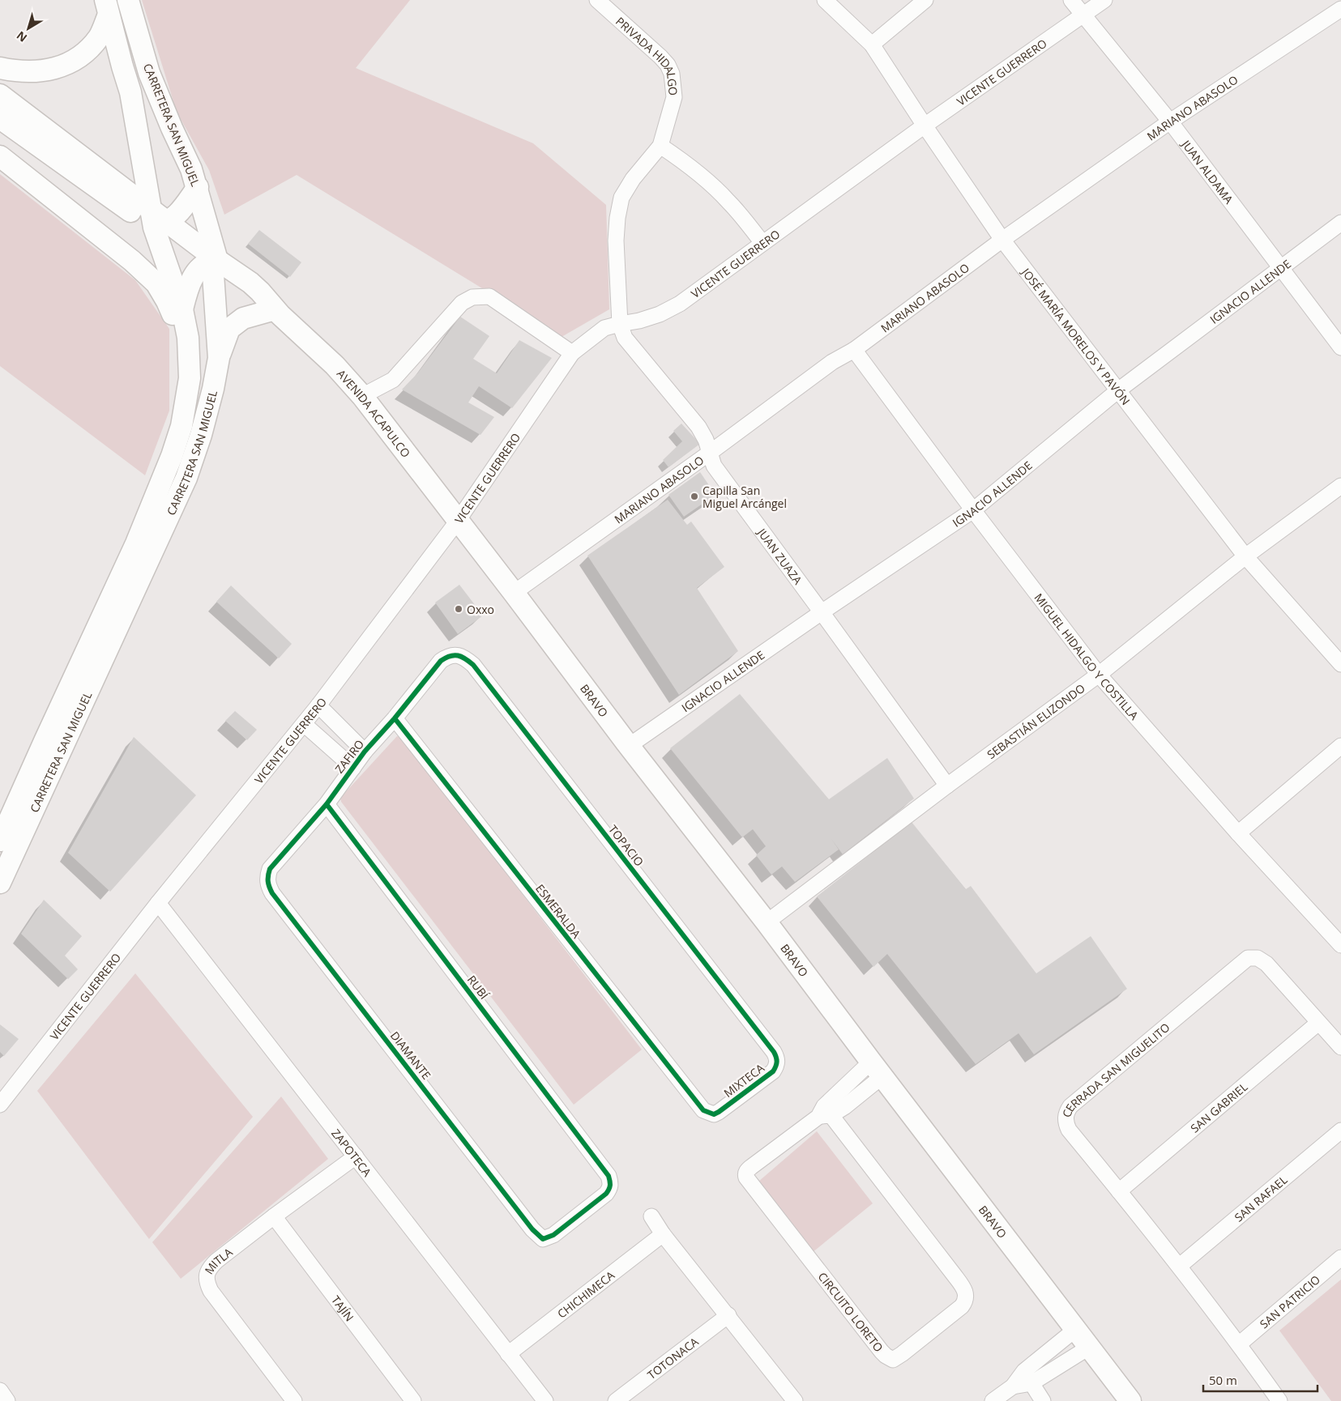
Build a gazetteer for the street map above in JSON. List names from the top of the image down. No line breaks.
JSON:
{"streets":{"main road":["CARRETERA SAN MIGUEL","AVENIDA ACAPULCO","BRAVO"],"street":["PRIVADA HIDALGO","VICENTE GUERRERO","MARIANO ABASOLO","JUAN ALDAMA","IGNACIO ALLENDE","JOSÉ MARÍA MORELOS Y PAVÓN","JUAN ZUAZA","MIGUEL HIDALGO Y COSTILLA","SEBASTIÁN ELIZONDO","ZAFIRO","TOPACIO","ESMERALDA","RUBÍ","DIAMANTE","CERRADA SAN MIGUELITO","MIXTECA","SAN GABRIEL","ZAPOTECA","SAN RAFAEL","MITLA","CHICHIMECA","SAN PATRICIO","TAJÍN","CIRCUITO LORETO","TOTONACA"]},"crossings":[["VICENTE GUERRERO","JUAN ALDAMA"],["VICENTE GUERRERO","JOSÉ MARÍA MORELOS Y PAVÓN"],["VICENTE GUERRERO","AVENIDA ACAPULCO"],["VICENTE GUERRERO","JUAN ZUAZA"],["VICENTE GUERRERO","BRAVO"],["VICENTE GUERRERO","ZAPOTECA"],["MARIANO ABASOLO","JUAN ALDAMA"],["MARIANO ABASOLO","JOSÉ MARÍA MORELOS Y PAVÓN"],["MARIANO ABASOLO","JUAN ZUAZA"],["MARIANO ABASOLO","MIGUEL HIDALGO Y COSTILLA"],["MARIANO ABASOLO","BRAVO"],["CARRETERA SAN MIGUEL","AVENIDA ACAPULCO"],["JUAN ALDAMA","IGNACIO ALLENDE"],["IGNACIO ALLENDE","JOSÉ MARÍA MORELOS Y PAVÓN"],["IGNACIO ALLENDE","JUAN ZUAZA"],["IGNACIO ALLENDE","MIGUEL HIDALGO Y COSTILLA"],["IGNACIO ALLENDE","BRAVO"],["JOSÉ MARÍA MORELOS Y PAVÓN","SEBASTIÁN ELIZONDO"],["AVENIDA ACAPULCO","BRAVO"],["JUAN ZUAZA","SEBASTIÁN ELIZONDO"],["MIGUEL HIDALGO Y COSTILLA","SEBASTIÁN ELIZONDO"],["BRAVO","SEBASTIÁN ELIZONDO"],["ZAFIRO","TOPACIO"],["ZAFIRO","ESMERALDA"],["ZAFIRO","RUBÍ"],["ZAFIRO","DIAMANTE"],["TOPACIO","MIXTECA"],["ESMERALDA","MIXTECA"],["RUBÍ","DIAMANTE"],["CERRADA SAN MIGUELITO","SAN GABRIEL"],["CERRADA SAN MIGUELITO","SAN RAFAEL"],["CERRADA SAN MIGUELITO","SAN PATRICIO"],["ZAPOTECA","MITLA"],["ZAPOTECA","CHICHIMECA"],["MITLA","TAJÍN"]],"places":["Capilla San Miguel Arcángel","Oxxo"],"scale_bar":"50 m","north":"bottom left"}
